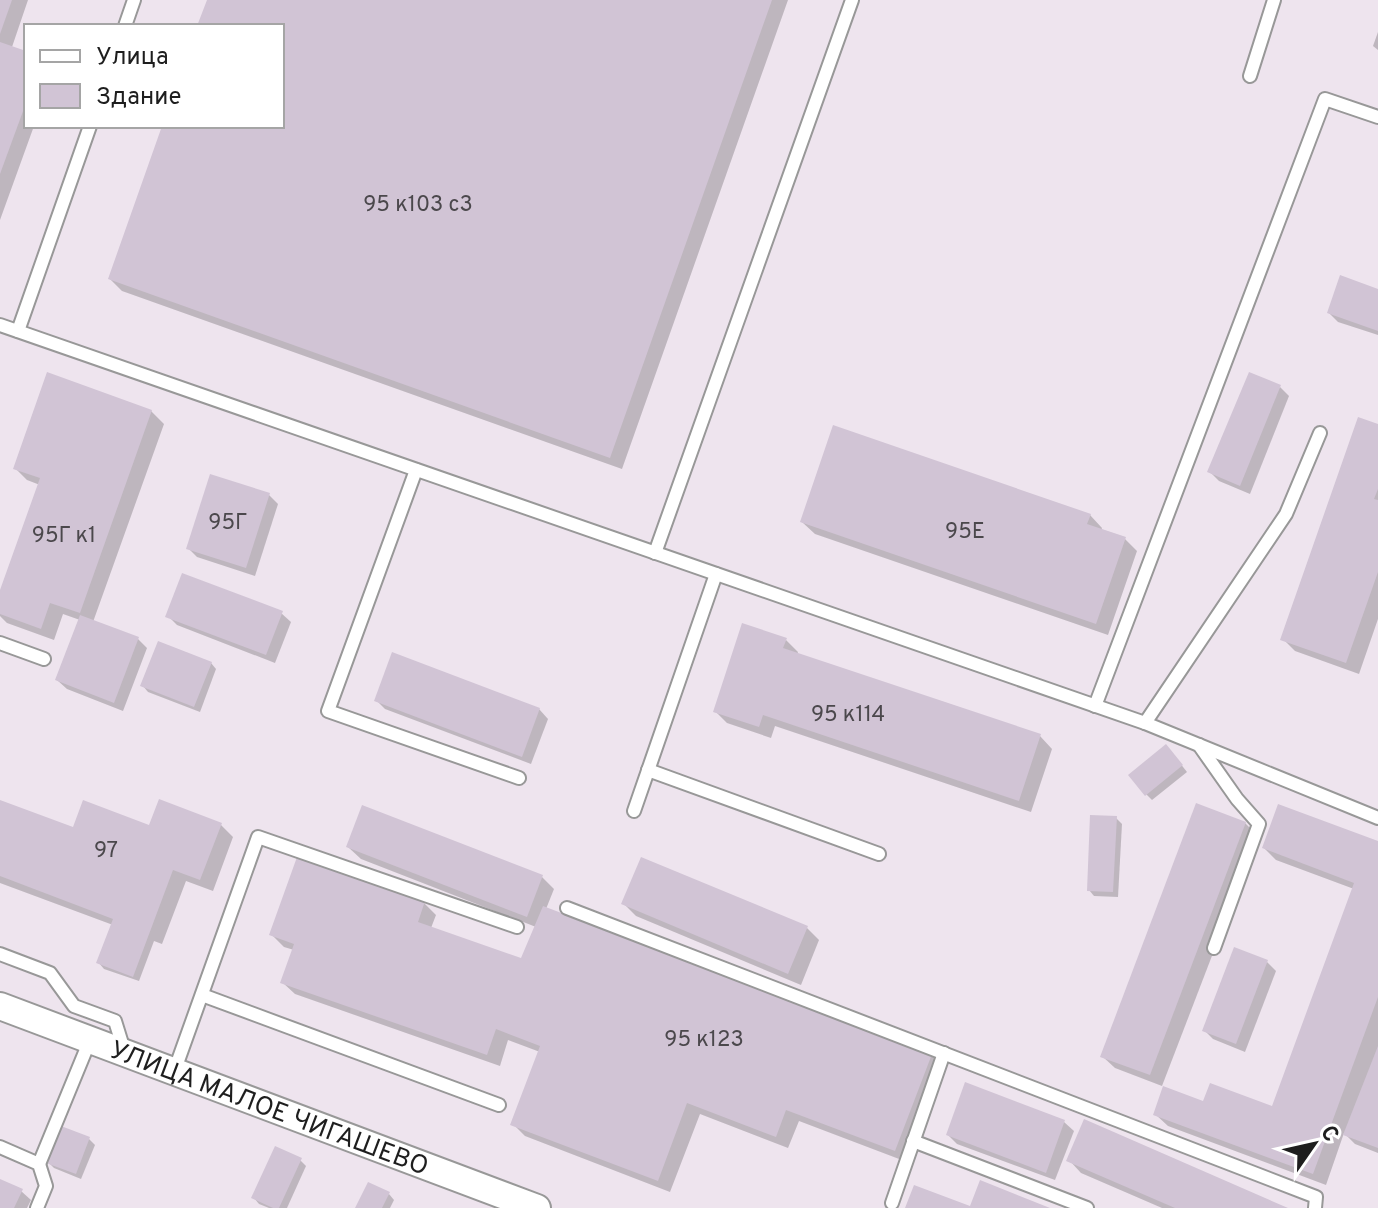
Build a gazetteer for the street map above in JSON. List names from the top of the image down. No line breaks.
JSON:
{"streets":{"street":["УЛИЦА МАЛОЕ ЧИГАШЕВО"]},"house_numbers":["95 к103 с3","95Г","95Е","95Г к1","95 к114","97","95 к123"],"legend":["Улица","Здание"],"north":"top right"}
